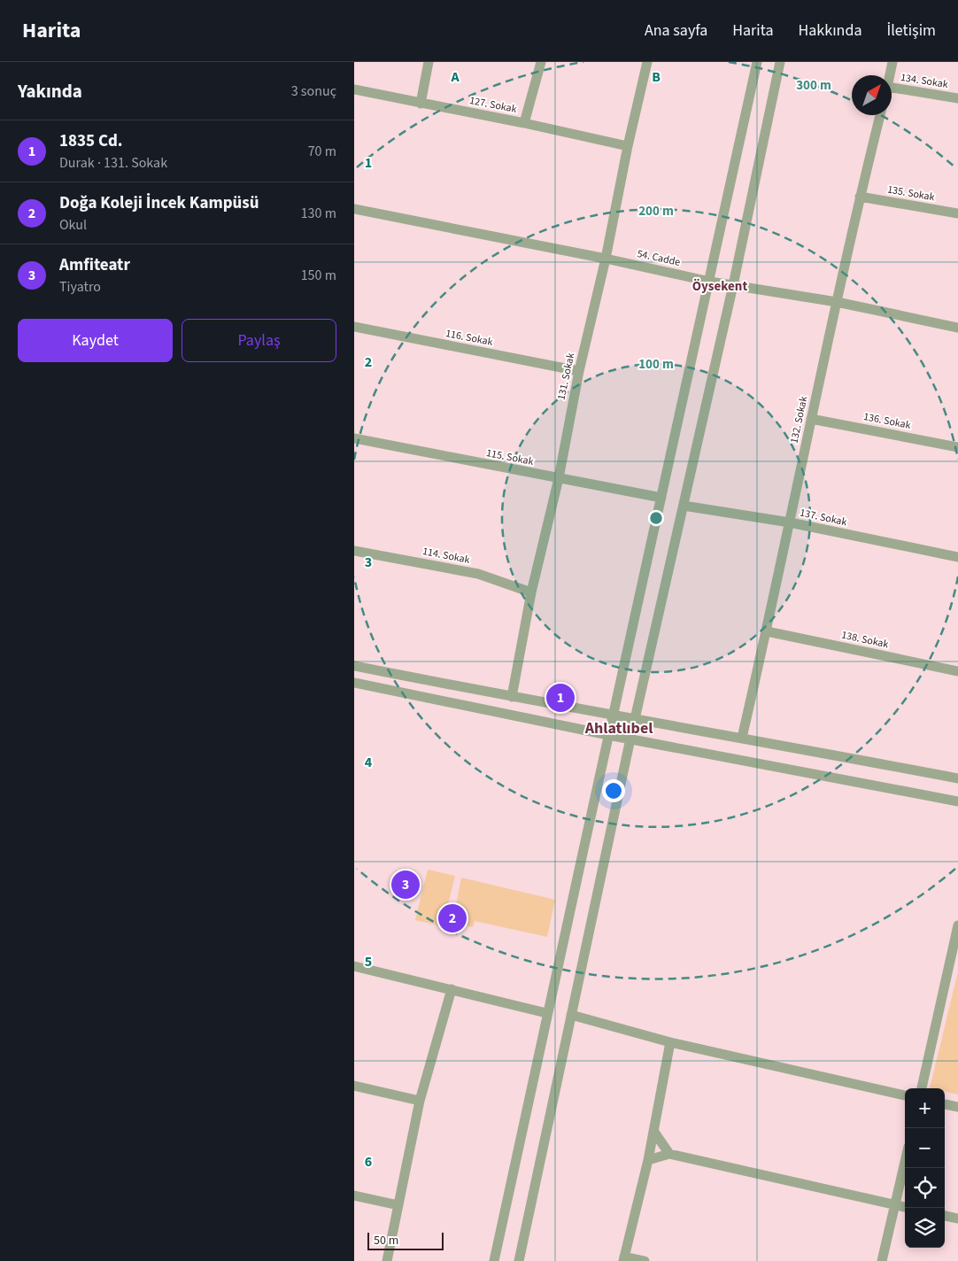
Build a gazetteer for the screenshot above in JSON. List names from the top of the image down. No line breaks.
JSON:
{"streets":{"street":["134. Sokak","127. Sokak","135. Sokak","54. Cadde","116. Sokak","131. Sokak","132. Sokak","136. Sokak","115. Sokak","137. Sokak","114. Sokak","138. Sokak"]},"crossings":[["127. Sokak","131. Sokak"],["135. Sokak","132. Sokak"],["54. Cadde","131. Sokak"],["54. Cadde","132. Sokak"],["116. Sokak","131. Sokak"],["131. Sokak","115. Sokak"],["131. Sokak","114. Sokak"],["132. Sokak","136. Sokak"],["132. Sokak","137. Sokak"],["132. Sokak","138. Sokak"]],"districts":["Öysekent","Ahlatlıbel"],"scale_bar":"50 m","north":"top right","page":{"header":"Harita","nav":["Ana sayfa","Harita","Hakkında","İletişim"],"heading":["Yakında","3 sonuç"],"list":[{"mark":"1","name":"1835 Cd.","note":"Durak · 131. Sokak","value":"70 m"},{"mark":"2","name":"Doğa Koleji İncek Kampüsü","note":"Okul","value":"130 m"},{"mark":"3","name":"Amfiteatr","note":"Tiyatro","value":"150 m"}],"buttons":["Kaydet","Paylaş"],"pins":["1","3","2"],"map_buttons":["+","−"],"scale":"50 m"},"grid":{"columns":["A","B"],"rows":["1","2","3","4","5","6"]},"rings":["300 m","200 m","100 m"]}
